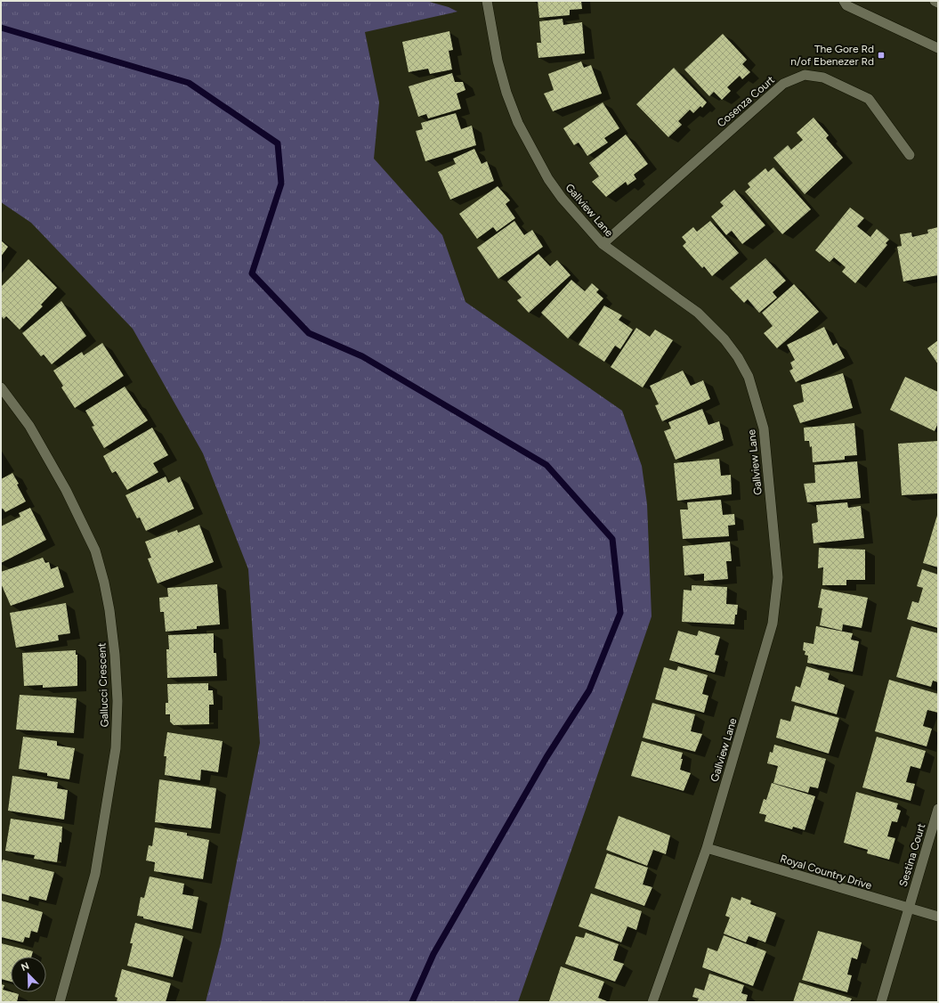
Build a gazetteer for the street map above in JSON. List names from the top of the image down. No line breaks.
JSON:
{"streets":{"street":["Cosenza Court","Gallview Lane","Gallucci Crescent","Sestina Court","Royal Country Drive"]},"crossings":[["Cosenza Court","Gallview Lane"],["Gallview Lane","Royal Country Drive"],["Sestina Court","Royal Country Drive"]],"places":{"transit":["The Gore Rd n/of Ebenezer Rd"]},"north":"top left"}
